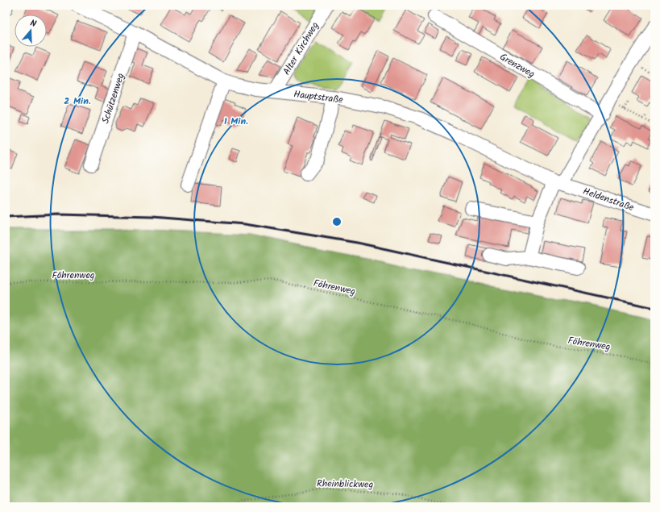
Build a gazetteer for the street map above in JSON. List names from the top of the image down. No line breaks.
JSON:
{"streets":{"street":["Alter Kirchweg","Grenzweg","Hauptstraße","Schützenweg","Heldenstraße"],"path":["Föhrenweg","Rheinblickweg"]},"crossings":[["Alter Kirchweg","Hauptstraße"],["Hauptstraße","Schützenweg"],["Hauptstraße","Heldenstraße"]],"north":"top","rings":["2 Min.","1 Min."]}
